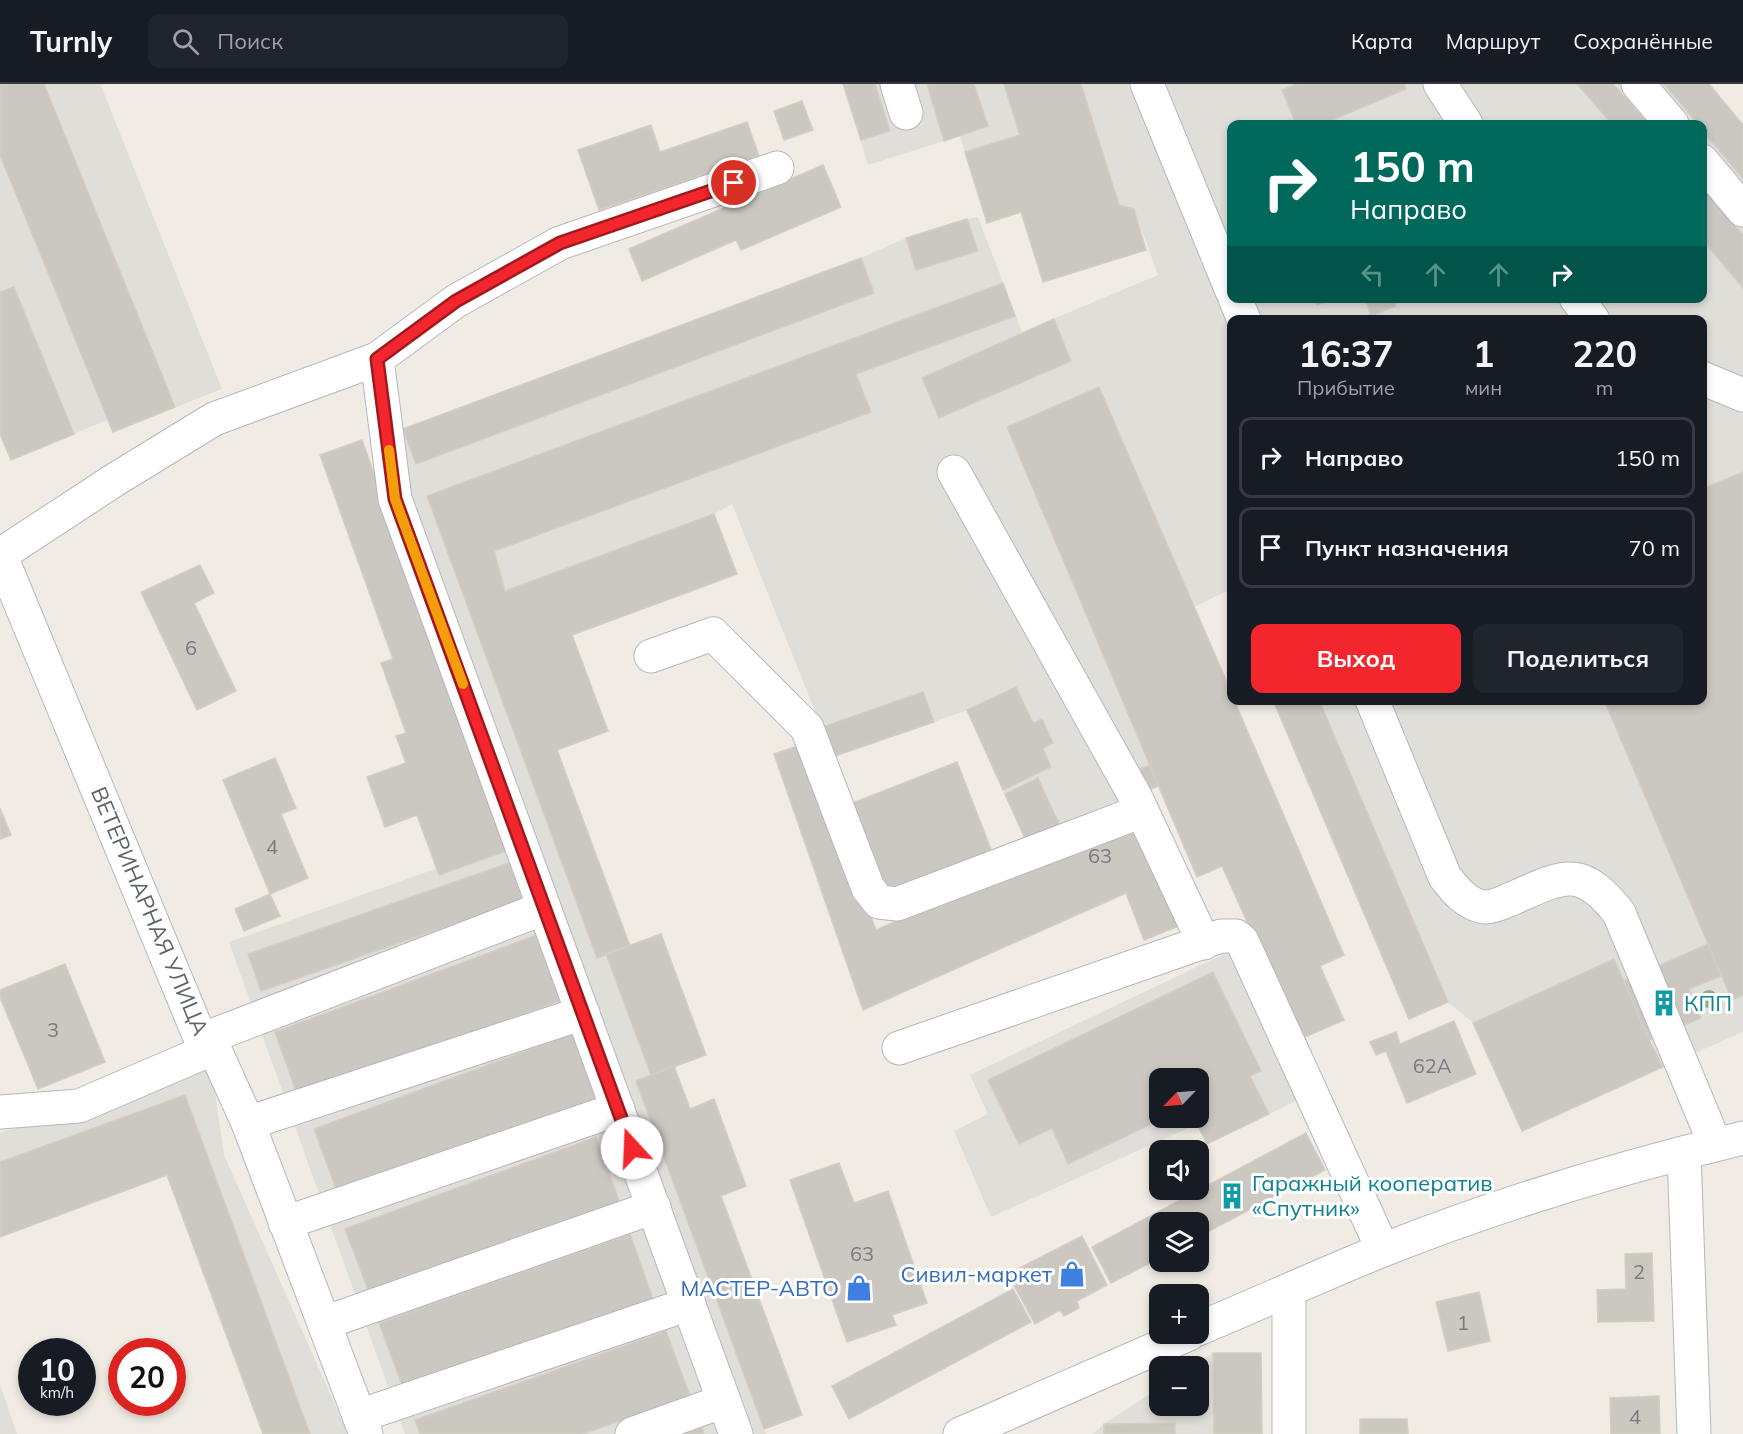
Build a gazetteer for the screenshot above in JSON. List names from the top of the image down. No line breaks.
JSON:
{"streets":{"street":["ВЕТЕРИНАРНАЯ УЛИЦА"]},"places":{"building":["КПП","Гаражный кооператив «Спутник»"],"shop":["Сивил-маркет","МАСТЕР-АВТО"]},"house_numbers":["6","4","63","3","62А","63","2","1","4"],"north":"bottom left","page":{"header":"Turnly","search":"Поиск","nav":["Карта","Маршрут","Сохранённые"],"turn":["150 m","Направо"],"eta":["16:37","Прибытие","1","мин","220","m"],"list":[{"name":"Направо","value":"150 m"},{"name":"Пункт назначения","value":"70 m"}],"buttons":["Выход","Поделиться"],"map_buttons":["+","−"],"speed":"10 km/h","limit":"20"}}
